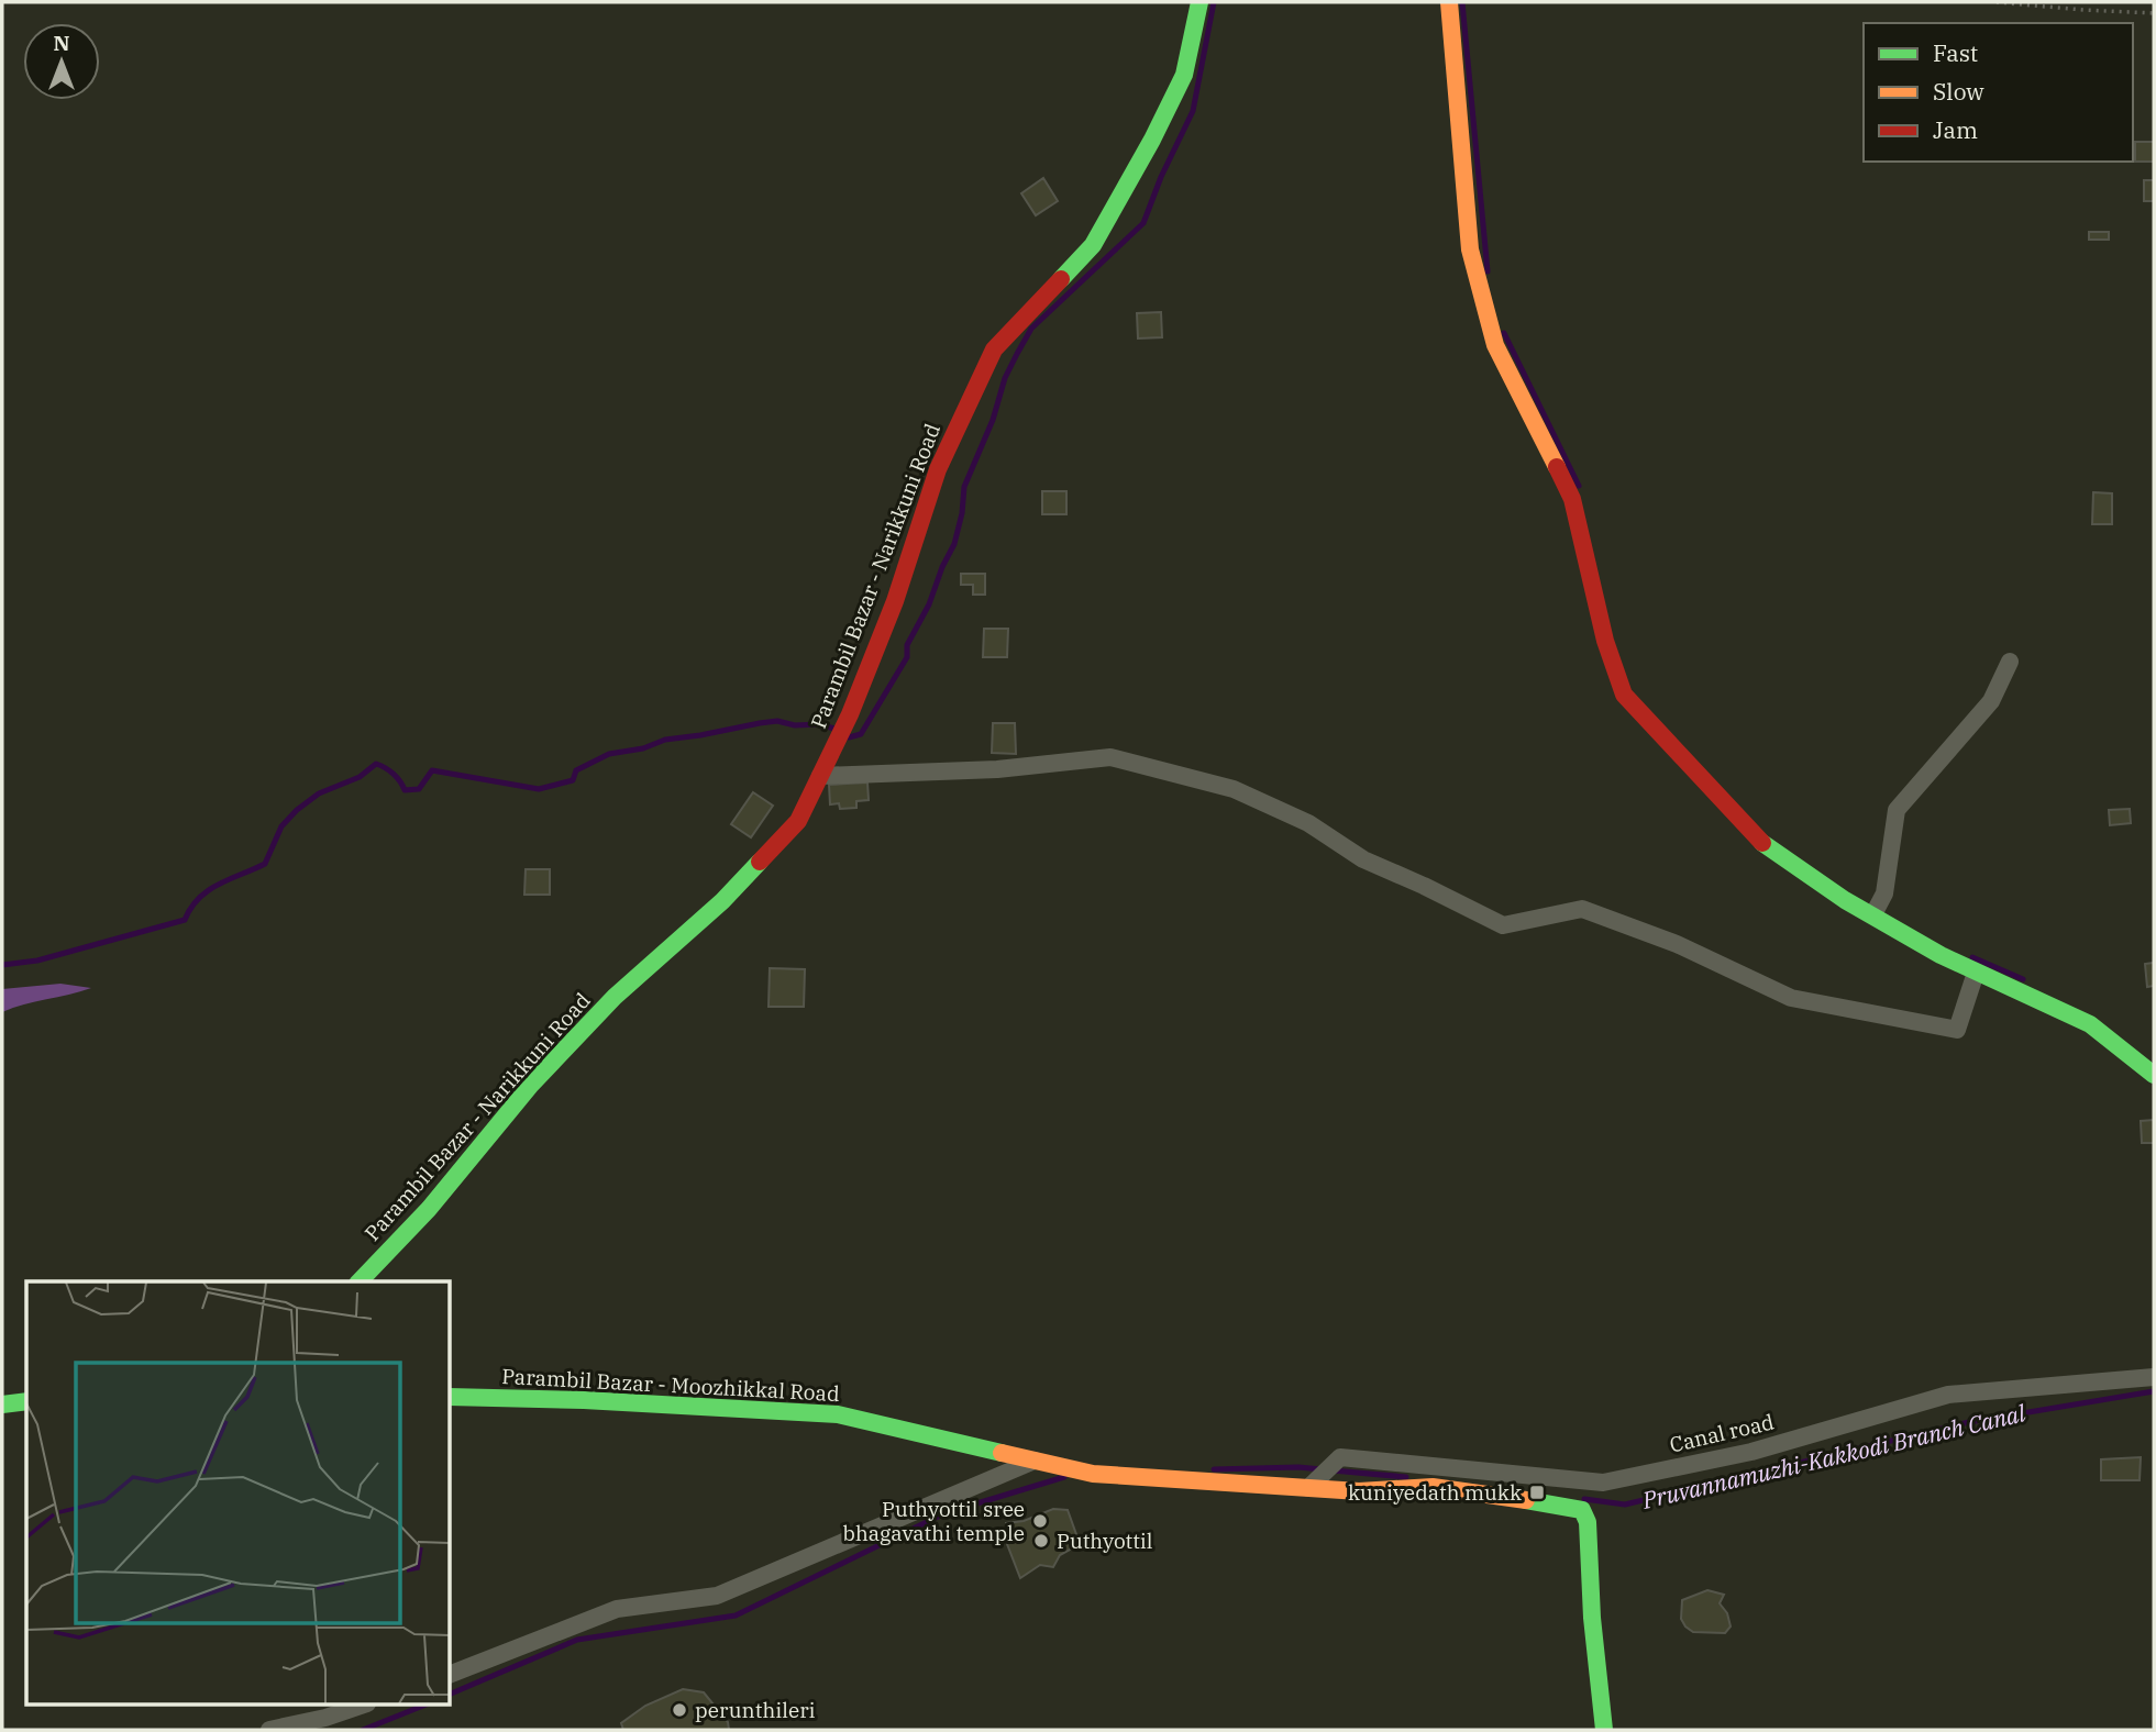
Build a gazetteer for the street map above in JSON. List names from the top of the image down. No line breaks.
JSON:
{"streets":{"main road":["Parambil Bazar - Narikkuni Road","Parambil Bazar - Moozhikkal Road"],"street":["Canal road"]},"crossings":[["Parambil Bazar - Moozhikkal Road","Canal road"]],"water":["Pruvannamuzhi-Kakkodi Branch Canal"],"places":{"transit":["kuniyedath mukk"],"other":["Puthyottil sree bhagavathi temple","Puthyottil","perunthileri"]},"legend":["Fast","Slow","Jam"],"north":"top"}
